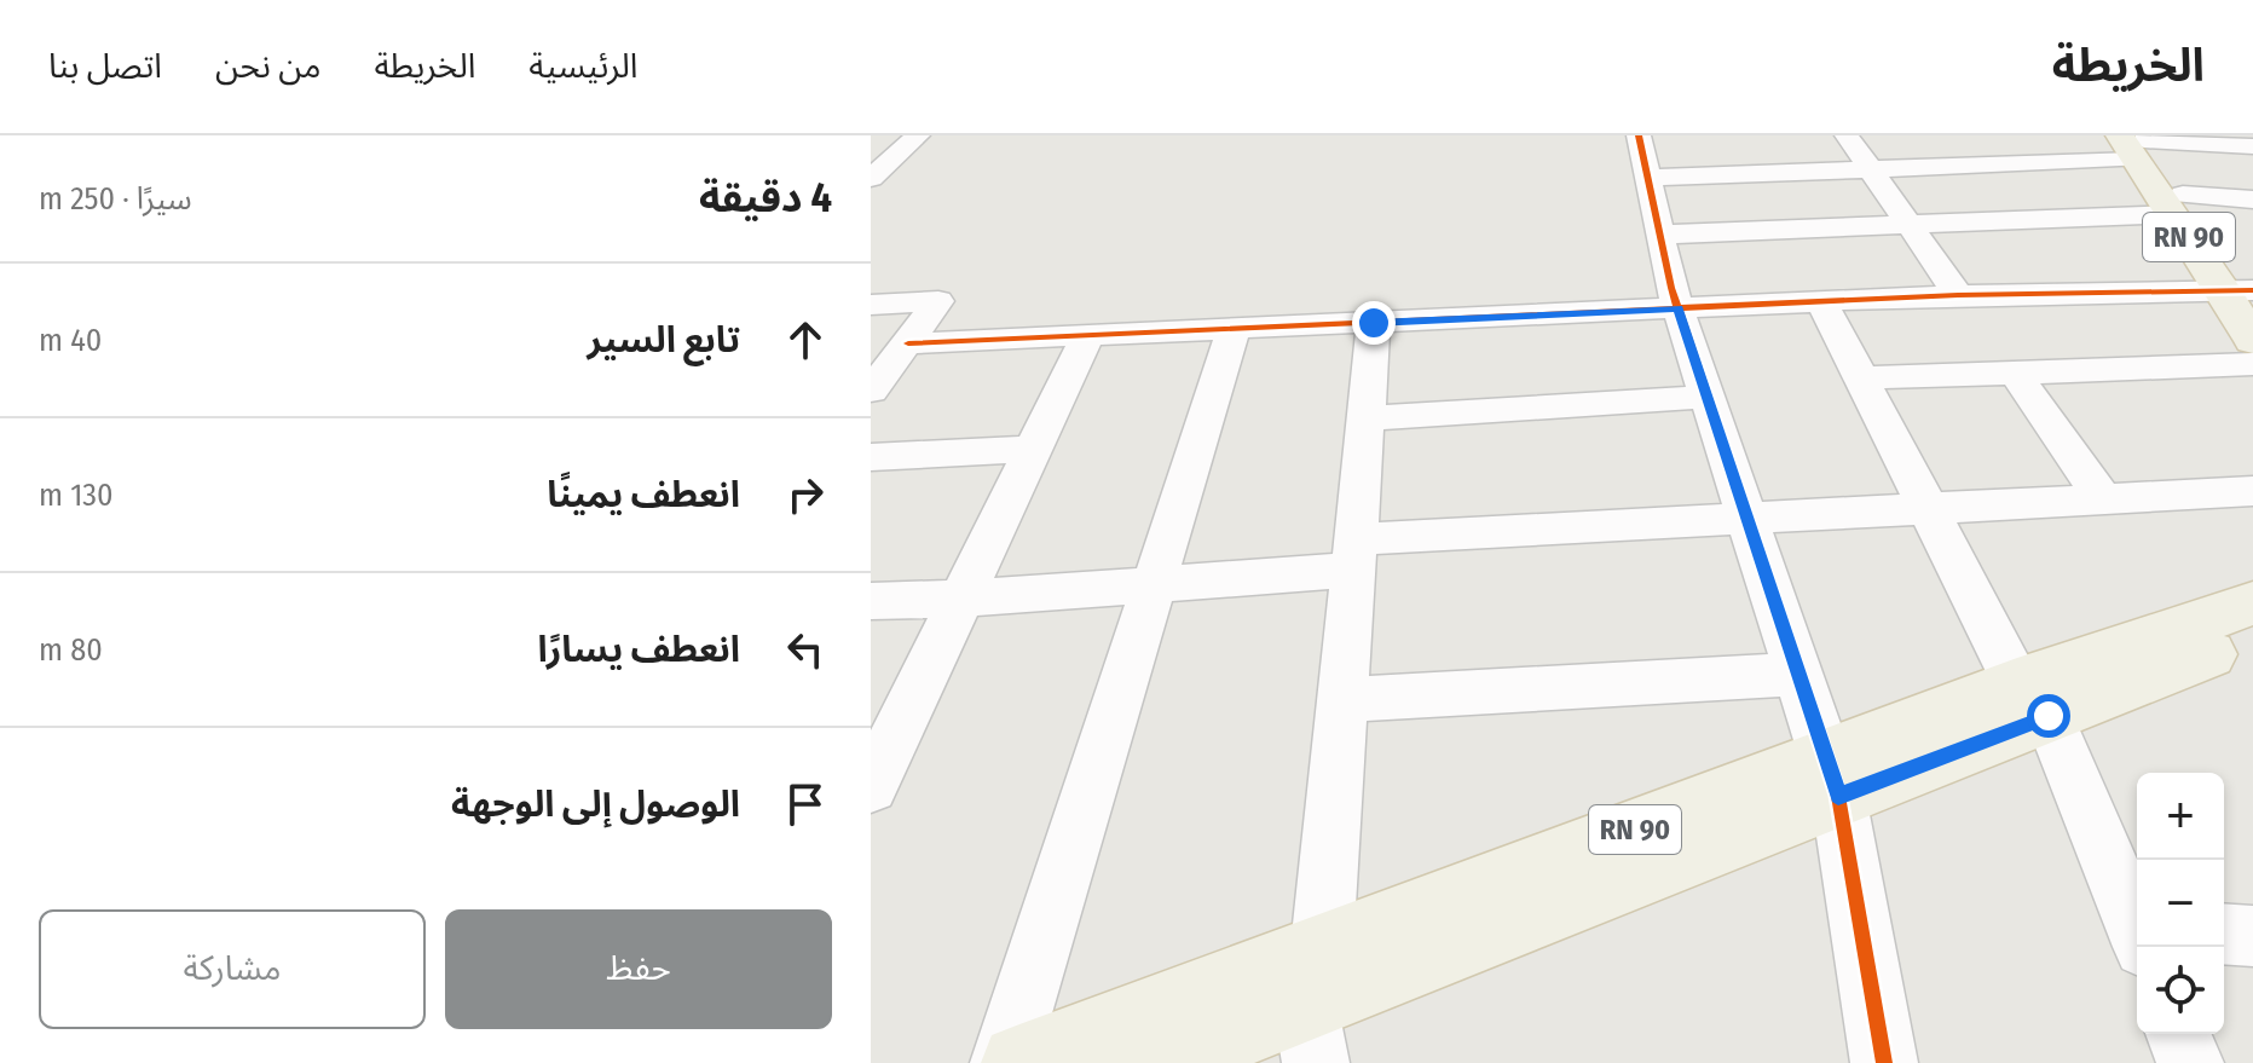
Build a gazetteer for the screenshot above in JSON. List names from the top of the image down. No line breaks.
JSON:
{"streets":{"main road":["RN 90"]},"page":{"header":"الخريطة","nav":["الرئيسية","الخريطة","من نحن","اتصل بنا"],"heading":["4 دقيقة","سيرًا · 250 m"],"list":[["تابع السير","40 m"],["انعطف يمينًا","130 m"],["انعطف يسارًا","80 m"],"الوصول إلى الوجهة"],"map_buttons":["+","−"],"buttons":["حفظ","مشاركة"]}}
